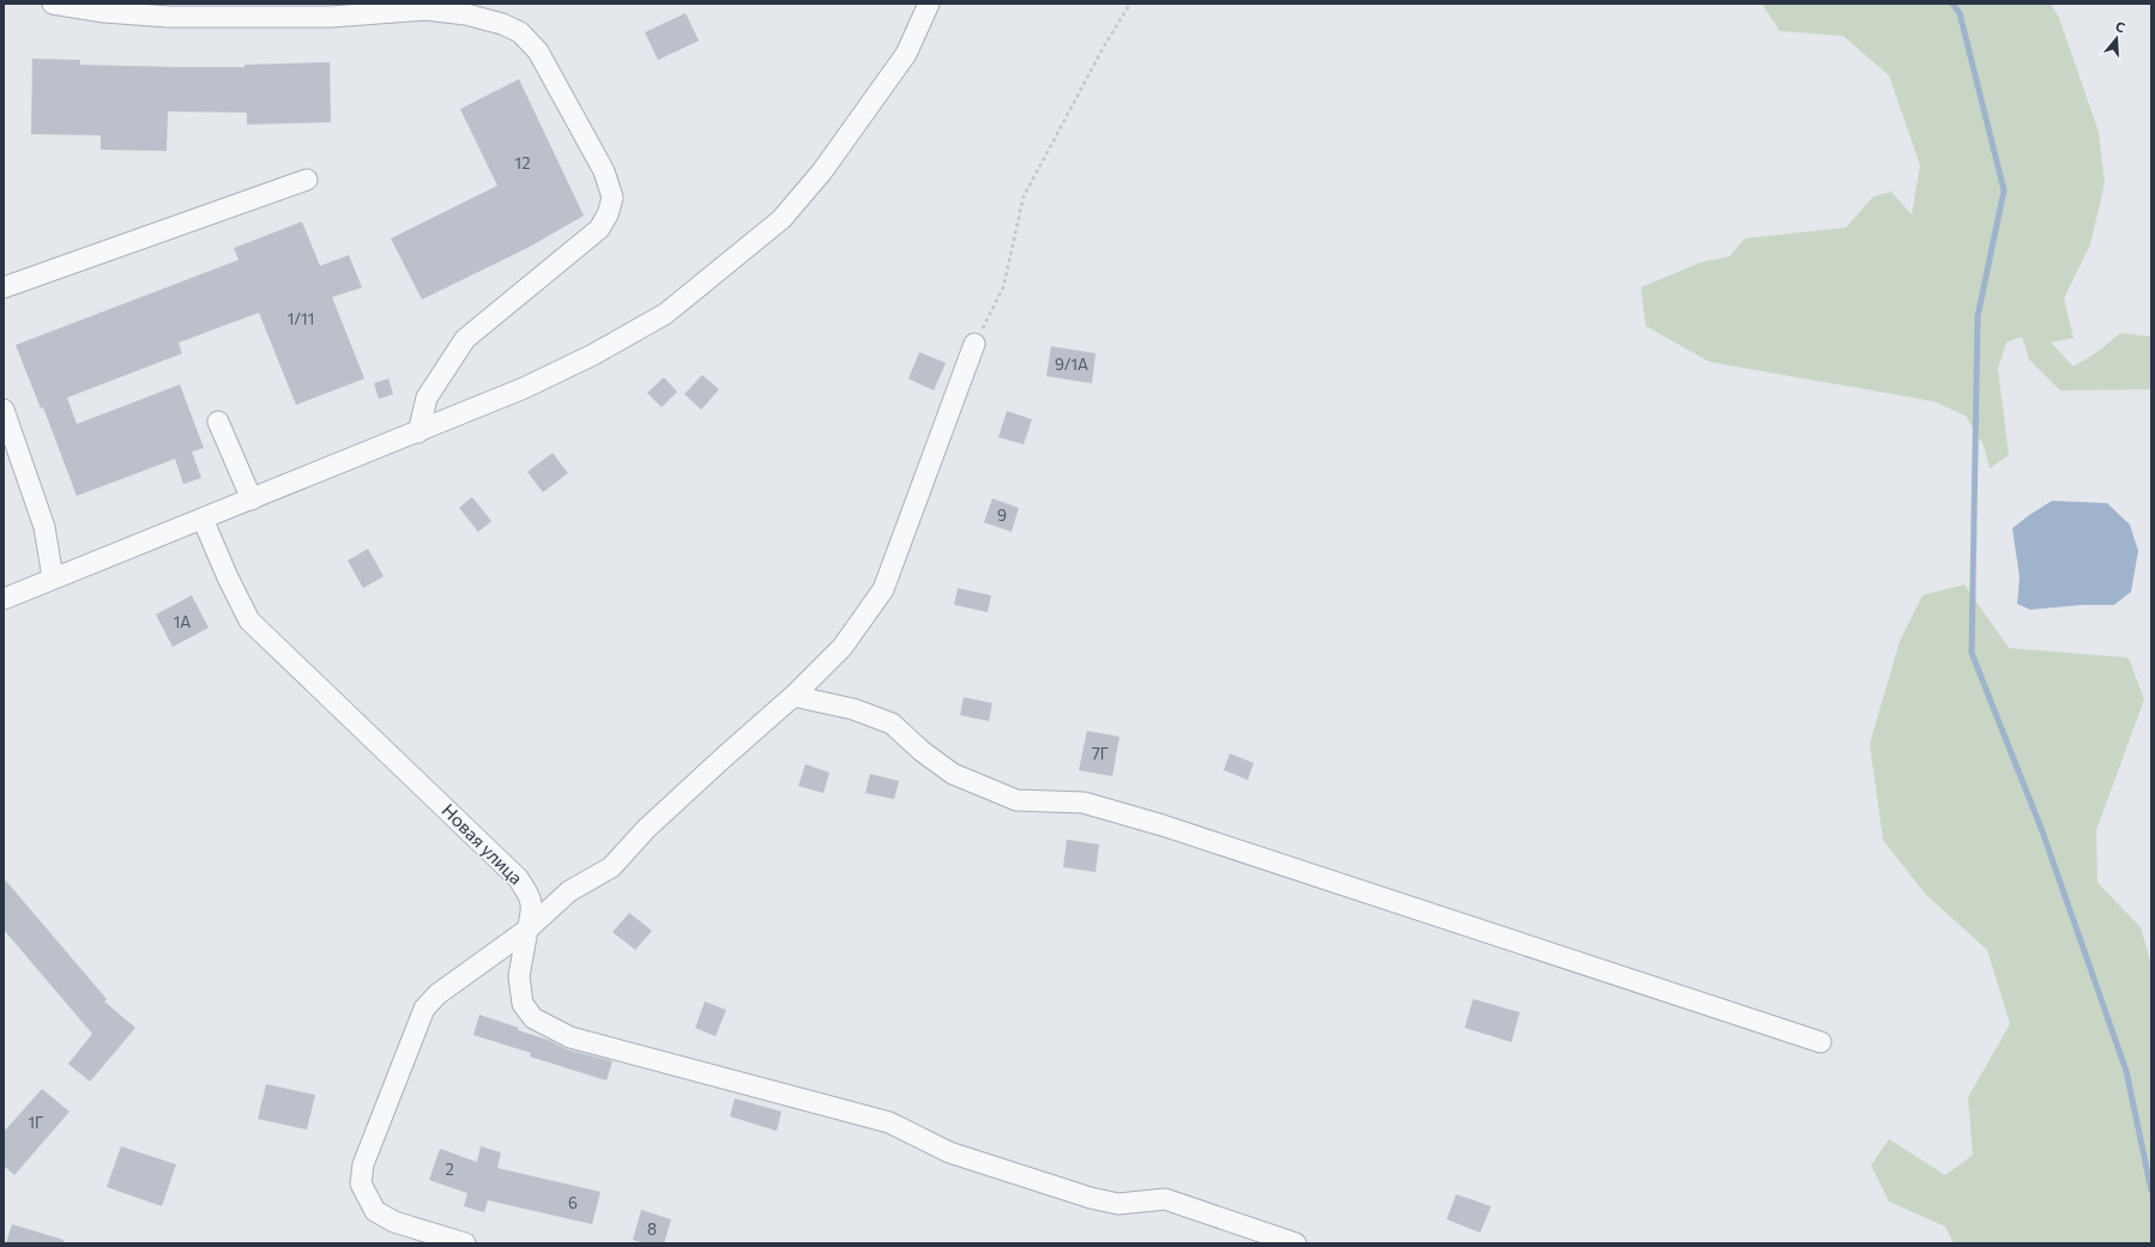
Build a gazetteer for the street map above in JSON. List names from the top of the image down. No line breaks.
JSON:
{"streets":{"street":["Новая улица"]},"house_numbers":["12","1/11","9/1А","9","1А","7Г","1Г","2","6","8"],"north":"top"}
